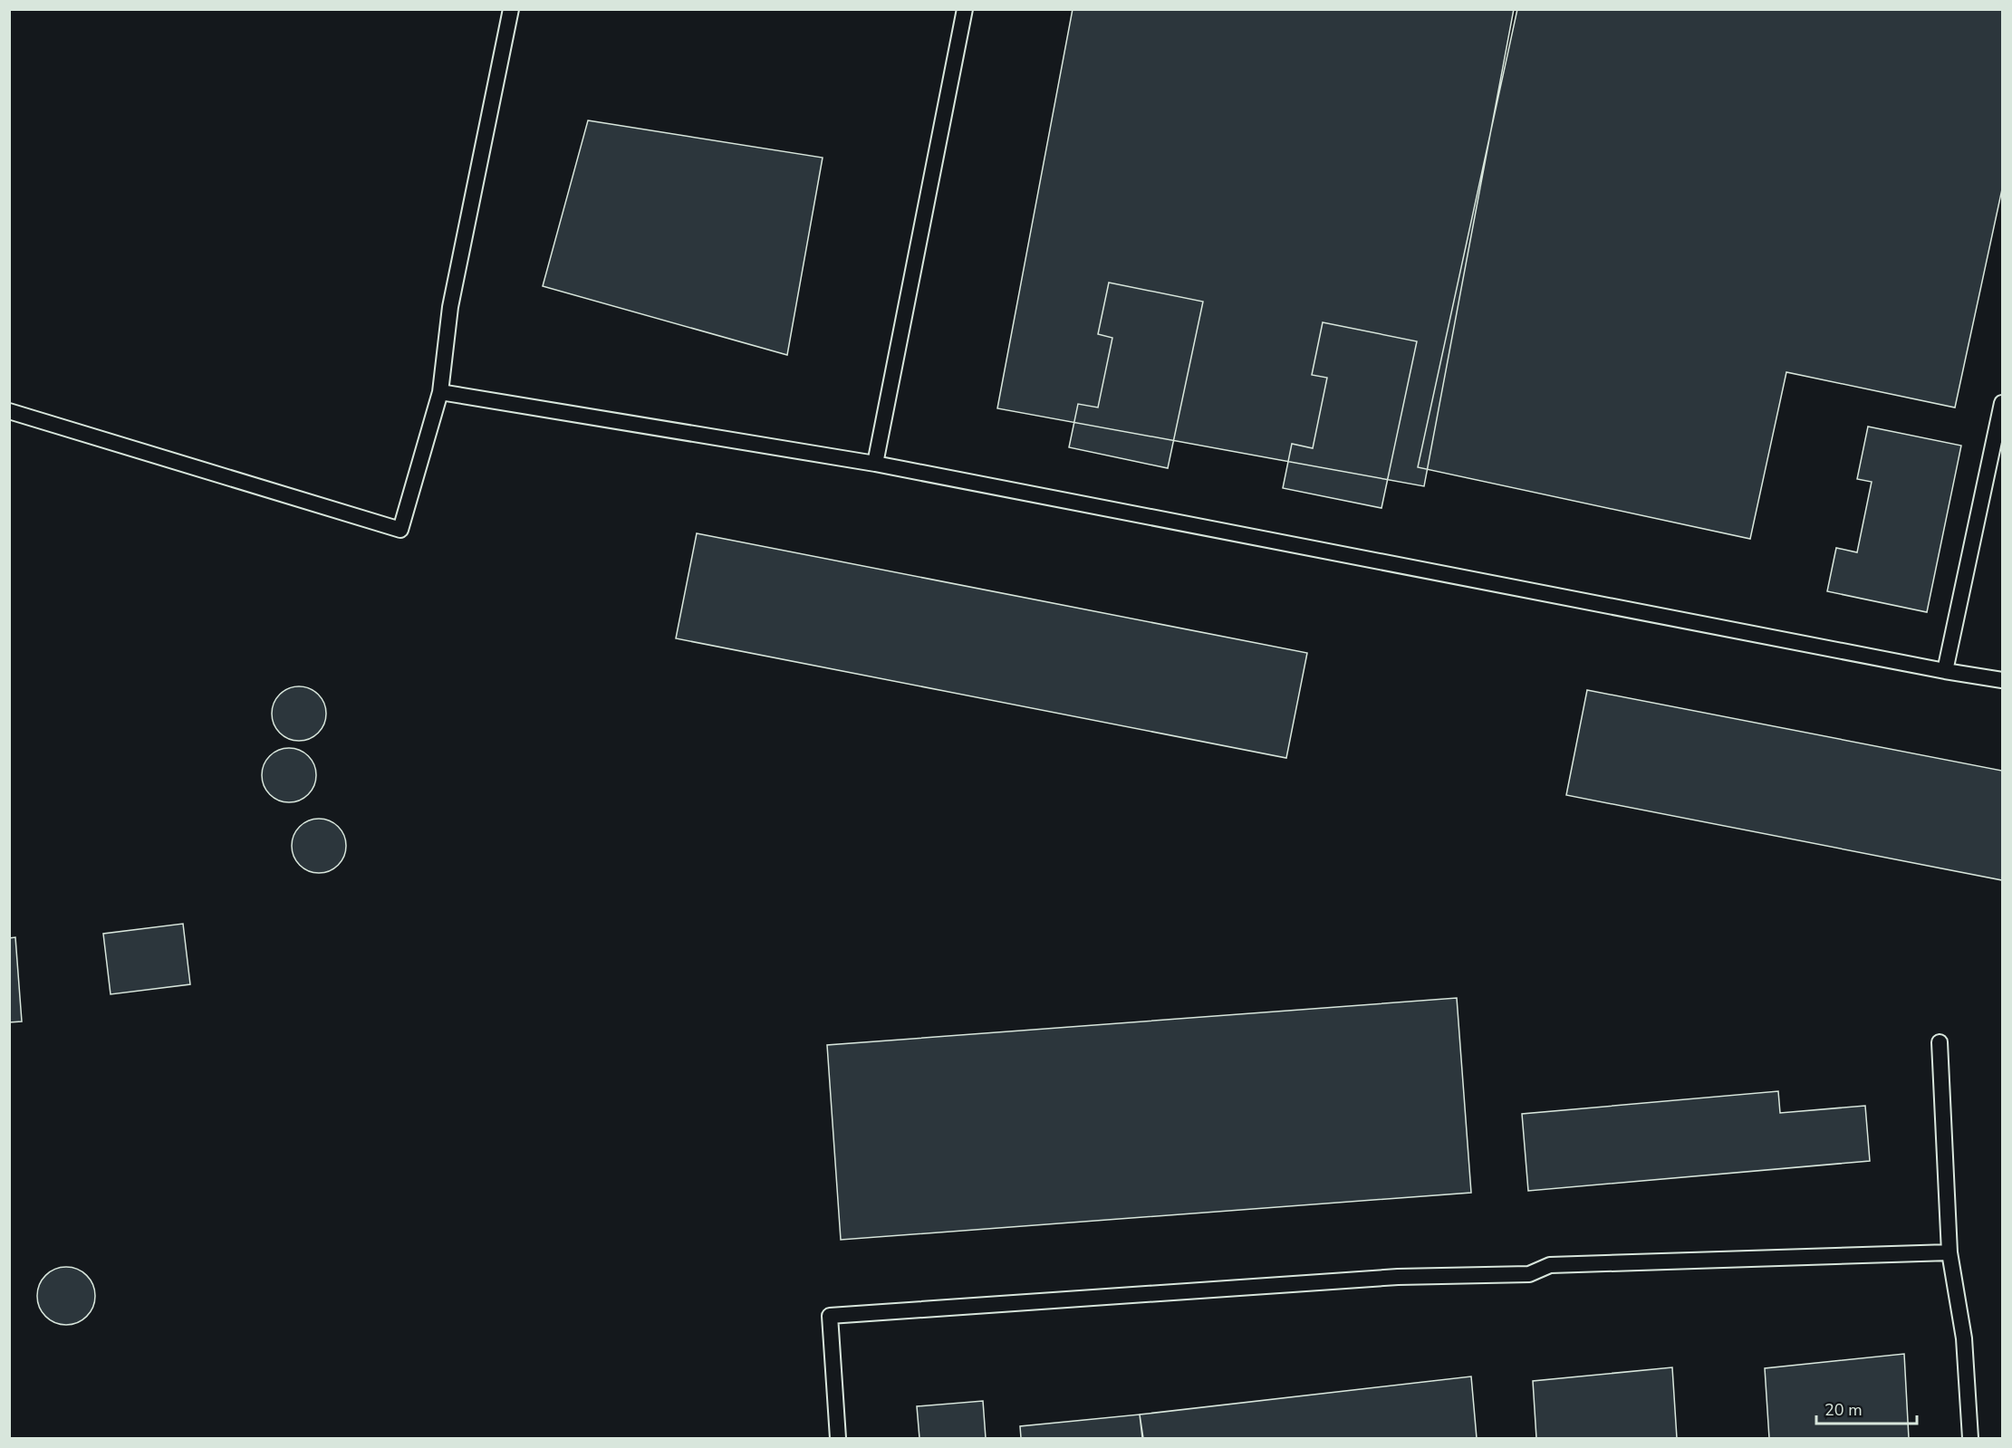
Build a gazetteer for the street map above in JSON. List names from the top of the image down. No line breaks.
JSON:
{"scale_bar":"20 m"}
